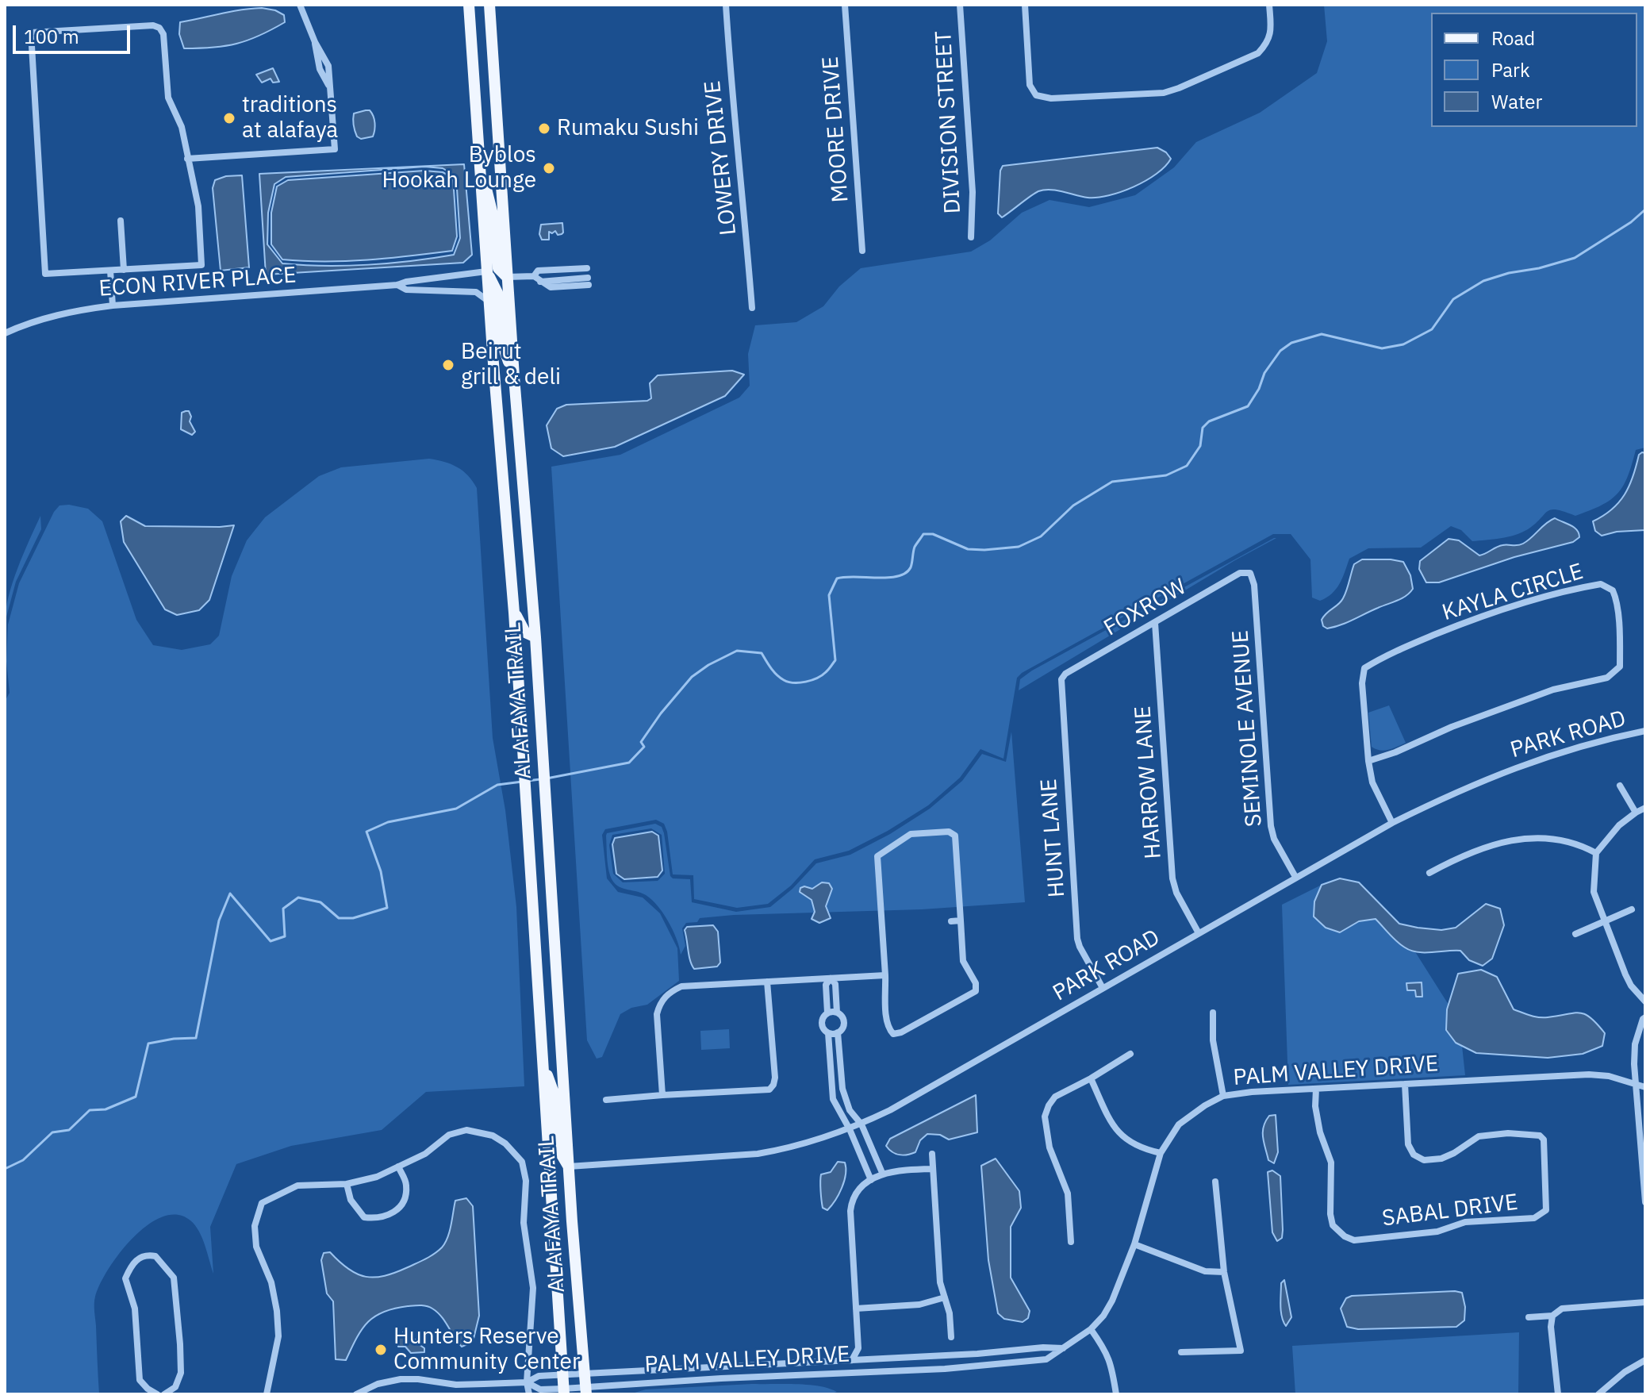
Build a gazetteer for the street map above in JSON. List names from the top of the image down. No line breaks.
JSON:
{"streets":{"main road":["ALAFAYA TRAIL"],"street":["DIVISION STREET","MOORE DRIVE","LOWERY DRIVE","ECON RIVER PLACE","KAYLA CIRCLE","FOXROW","SEMINOLE AVENUE","PARK ROAD","HARROW LANE","HUNT LANE","PALM VALLEY DRIVE","SABAL DRIVE"]},"crossings":[["ECON RIVER PLACE","ALAFAYA TRAIL"],["KAYLA CIRCLE","PARK ROAD"],["FOXROW","SEMINOLE AVENUE"],["FOXROW","HARROW LANE"],["FOXROW","HUNT LANE"],["ALAFAYA TRAIL","PARK ROAD"],["ALAFAYA TRAIL","PALM VALLEY DRIVE"],["SEMINOLE AVENUE","PARK ROAD"],["PARK ROAD","HARROW LANE"],["PARK ROAD","HUNT LANE"],["PALM VALLEY DRIVE","SABAL DRIVE"]],"places":["traditions at alafaya","Rumaku Sushi","Byblos Hookah Lounge","Beirut grill & deli","Hunters Reserve Community Center"],"legend":["Road","Park","Water"],"scale_bar":"100 m"}
